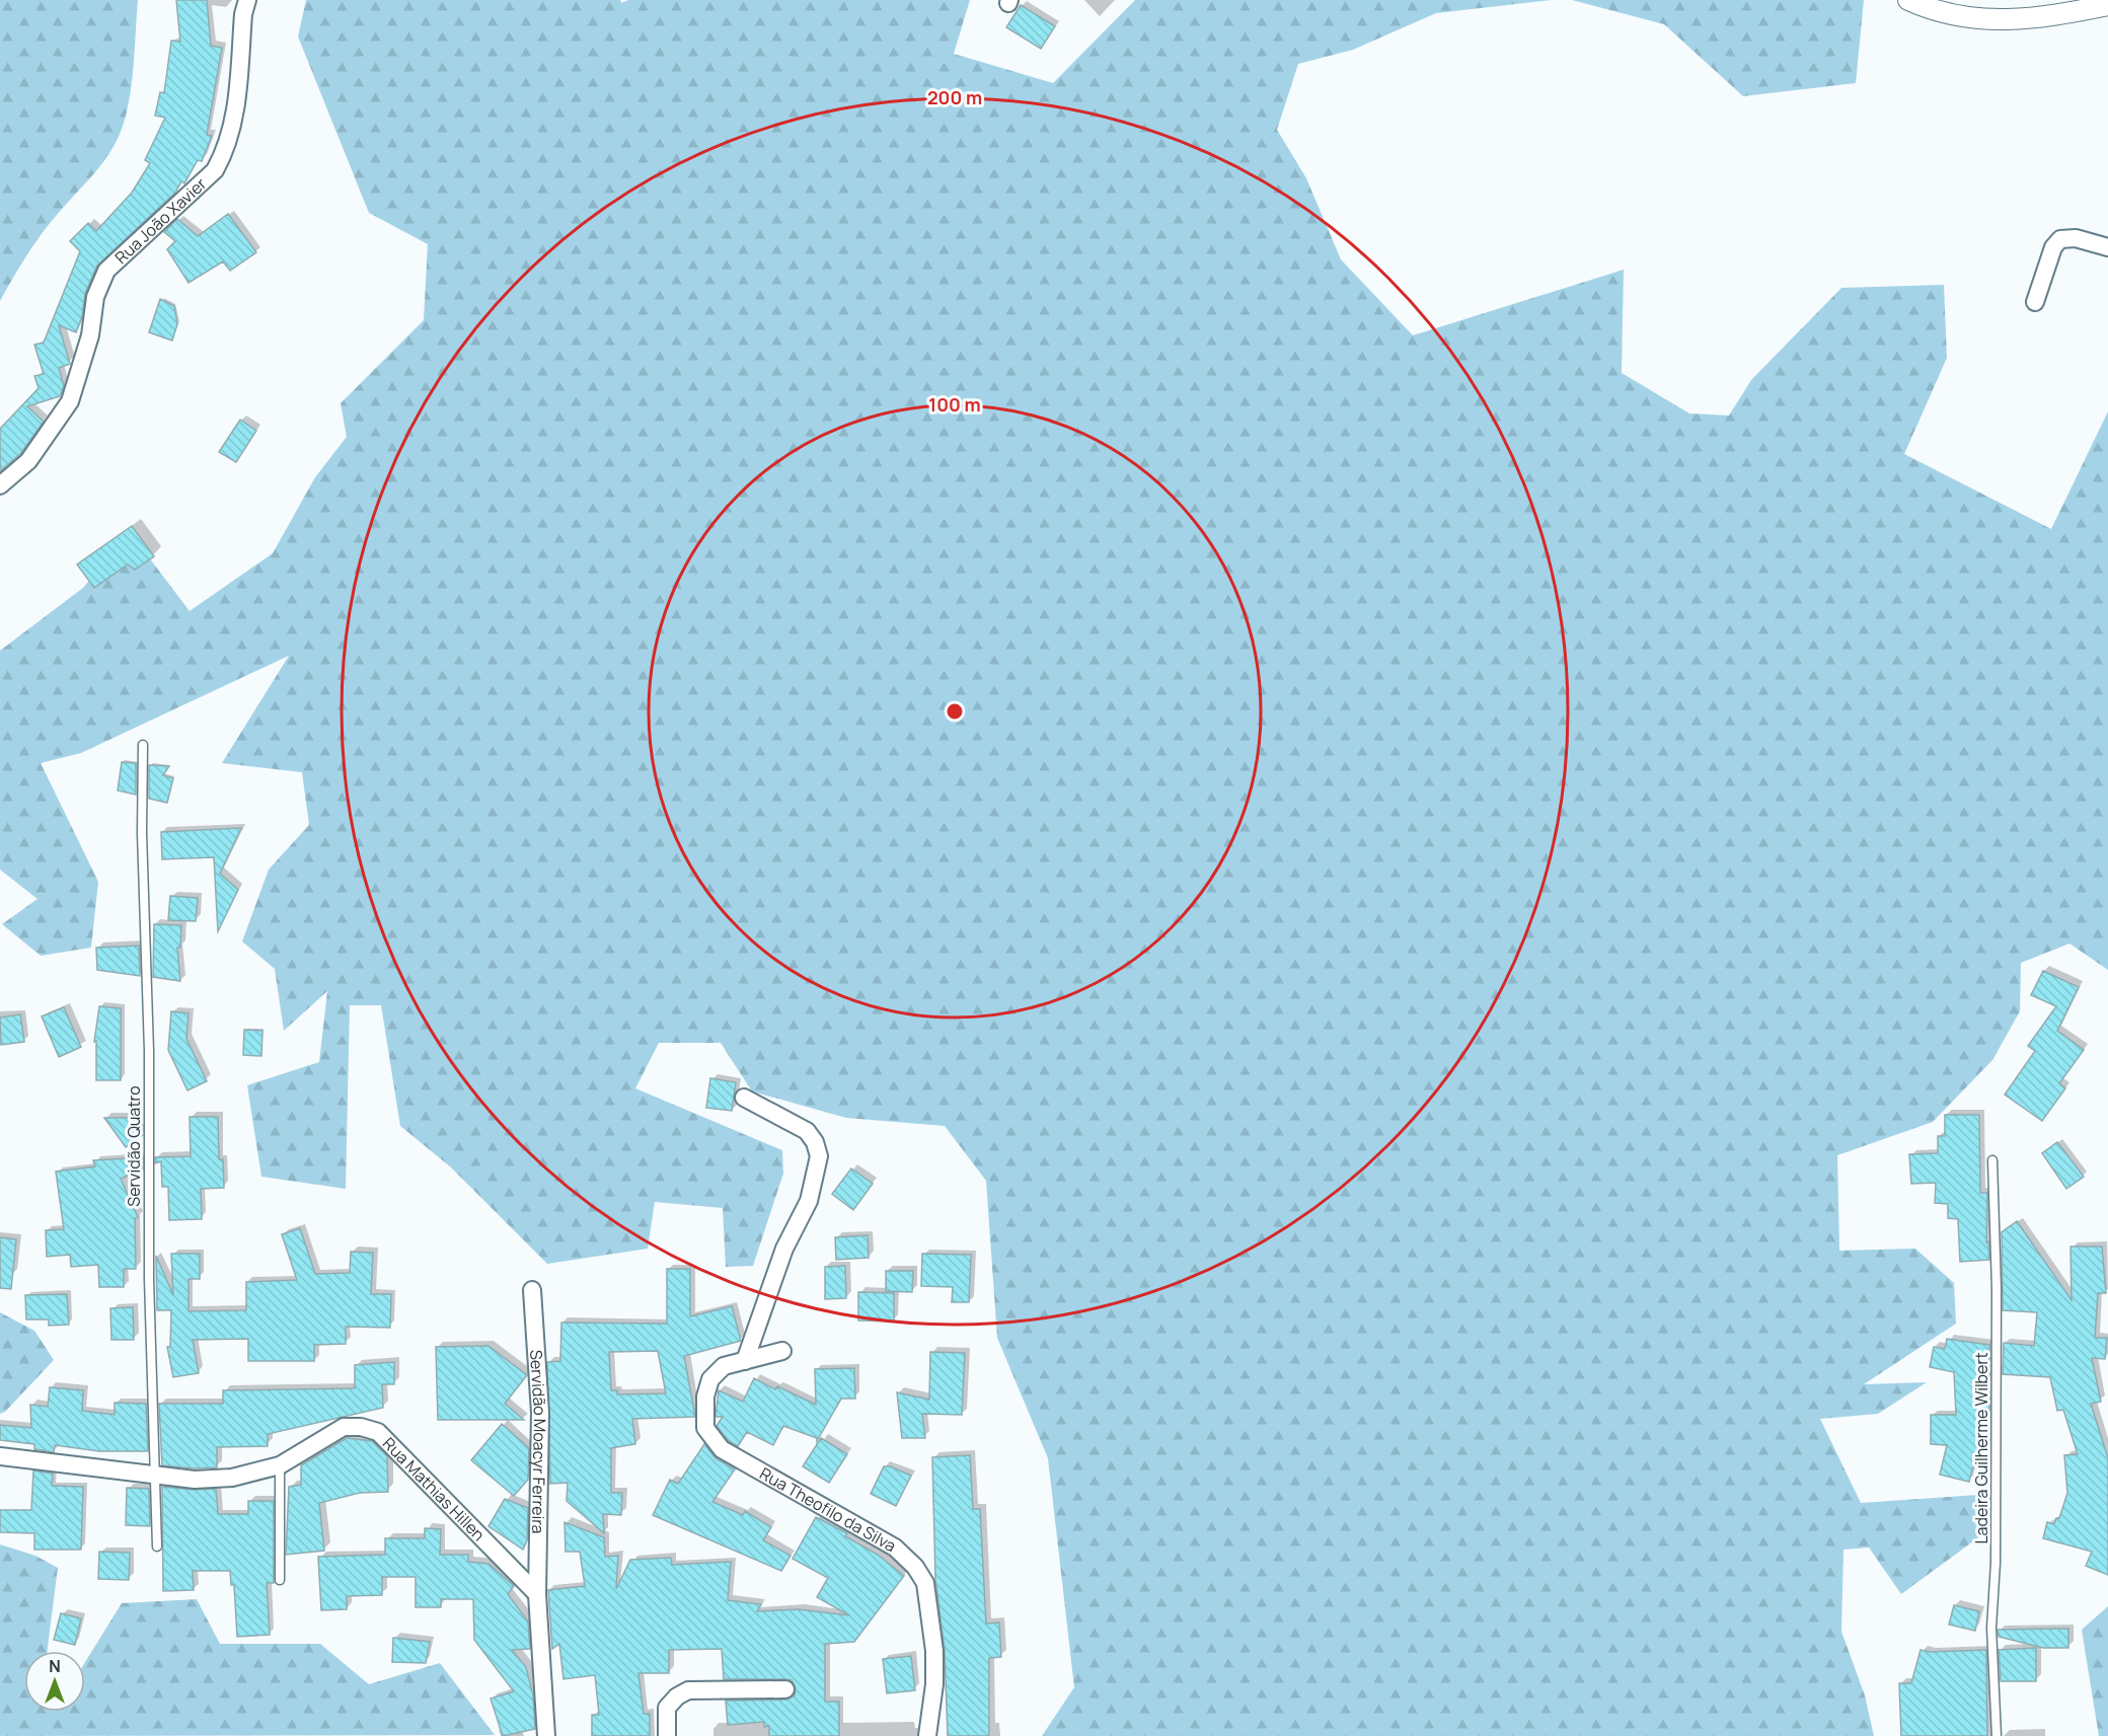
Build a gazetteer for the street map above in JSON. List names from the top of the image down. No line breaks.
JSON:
{"streets":{"street":["Rua João Xavier","Servidão Moacyr Ferreira","Rua Mathias Hillen","Rua Theofilo da Silva"],"lane":["Servidão Quatro","Ladeira Guilherme Wilbert"]},"crossings":[["Servidão Quatro","Rua Mathias Hillen"],["Servidão Moacyr Ferreira","Rua Mathias Hillen"]],"north":"top","rings":["200 m","100 m"]}
